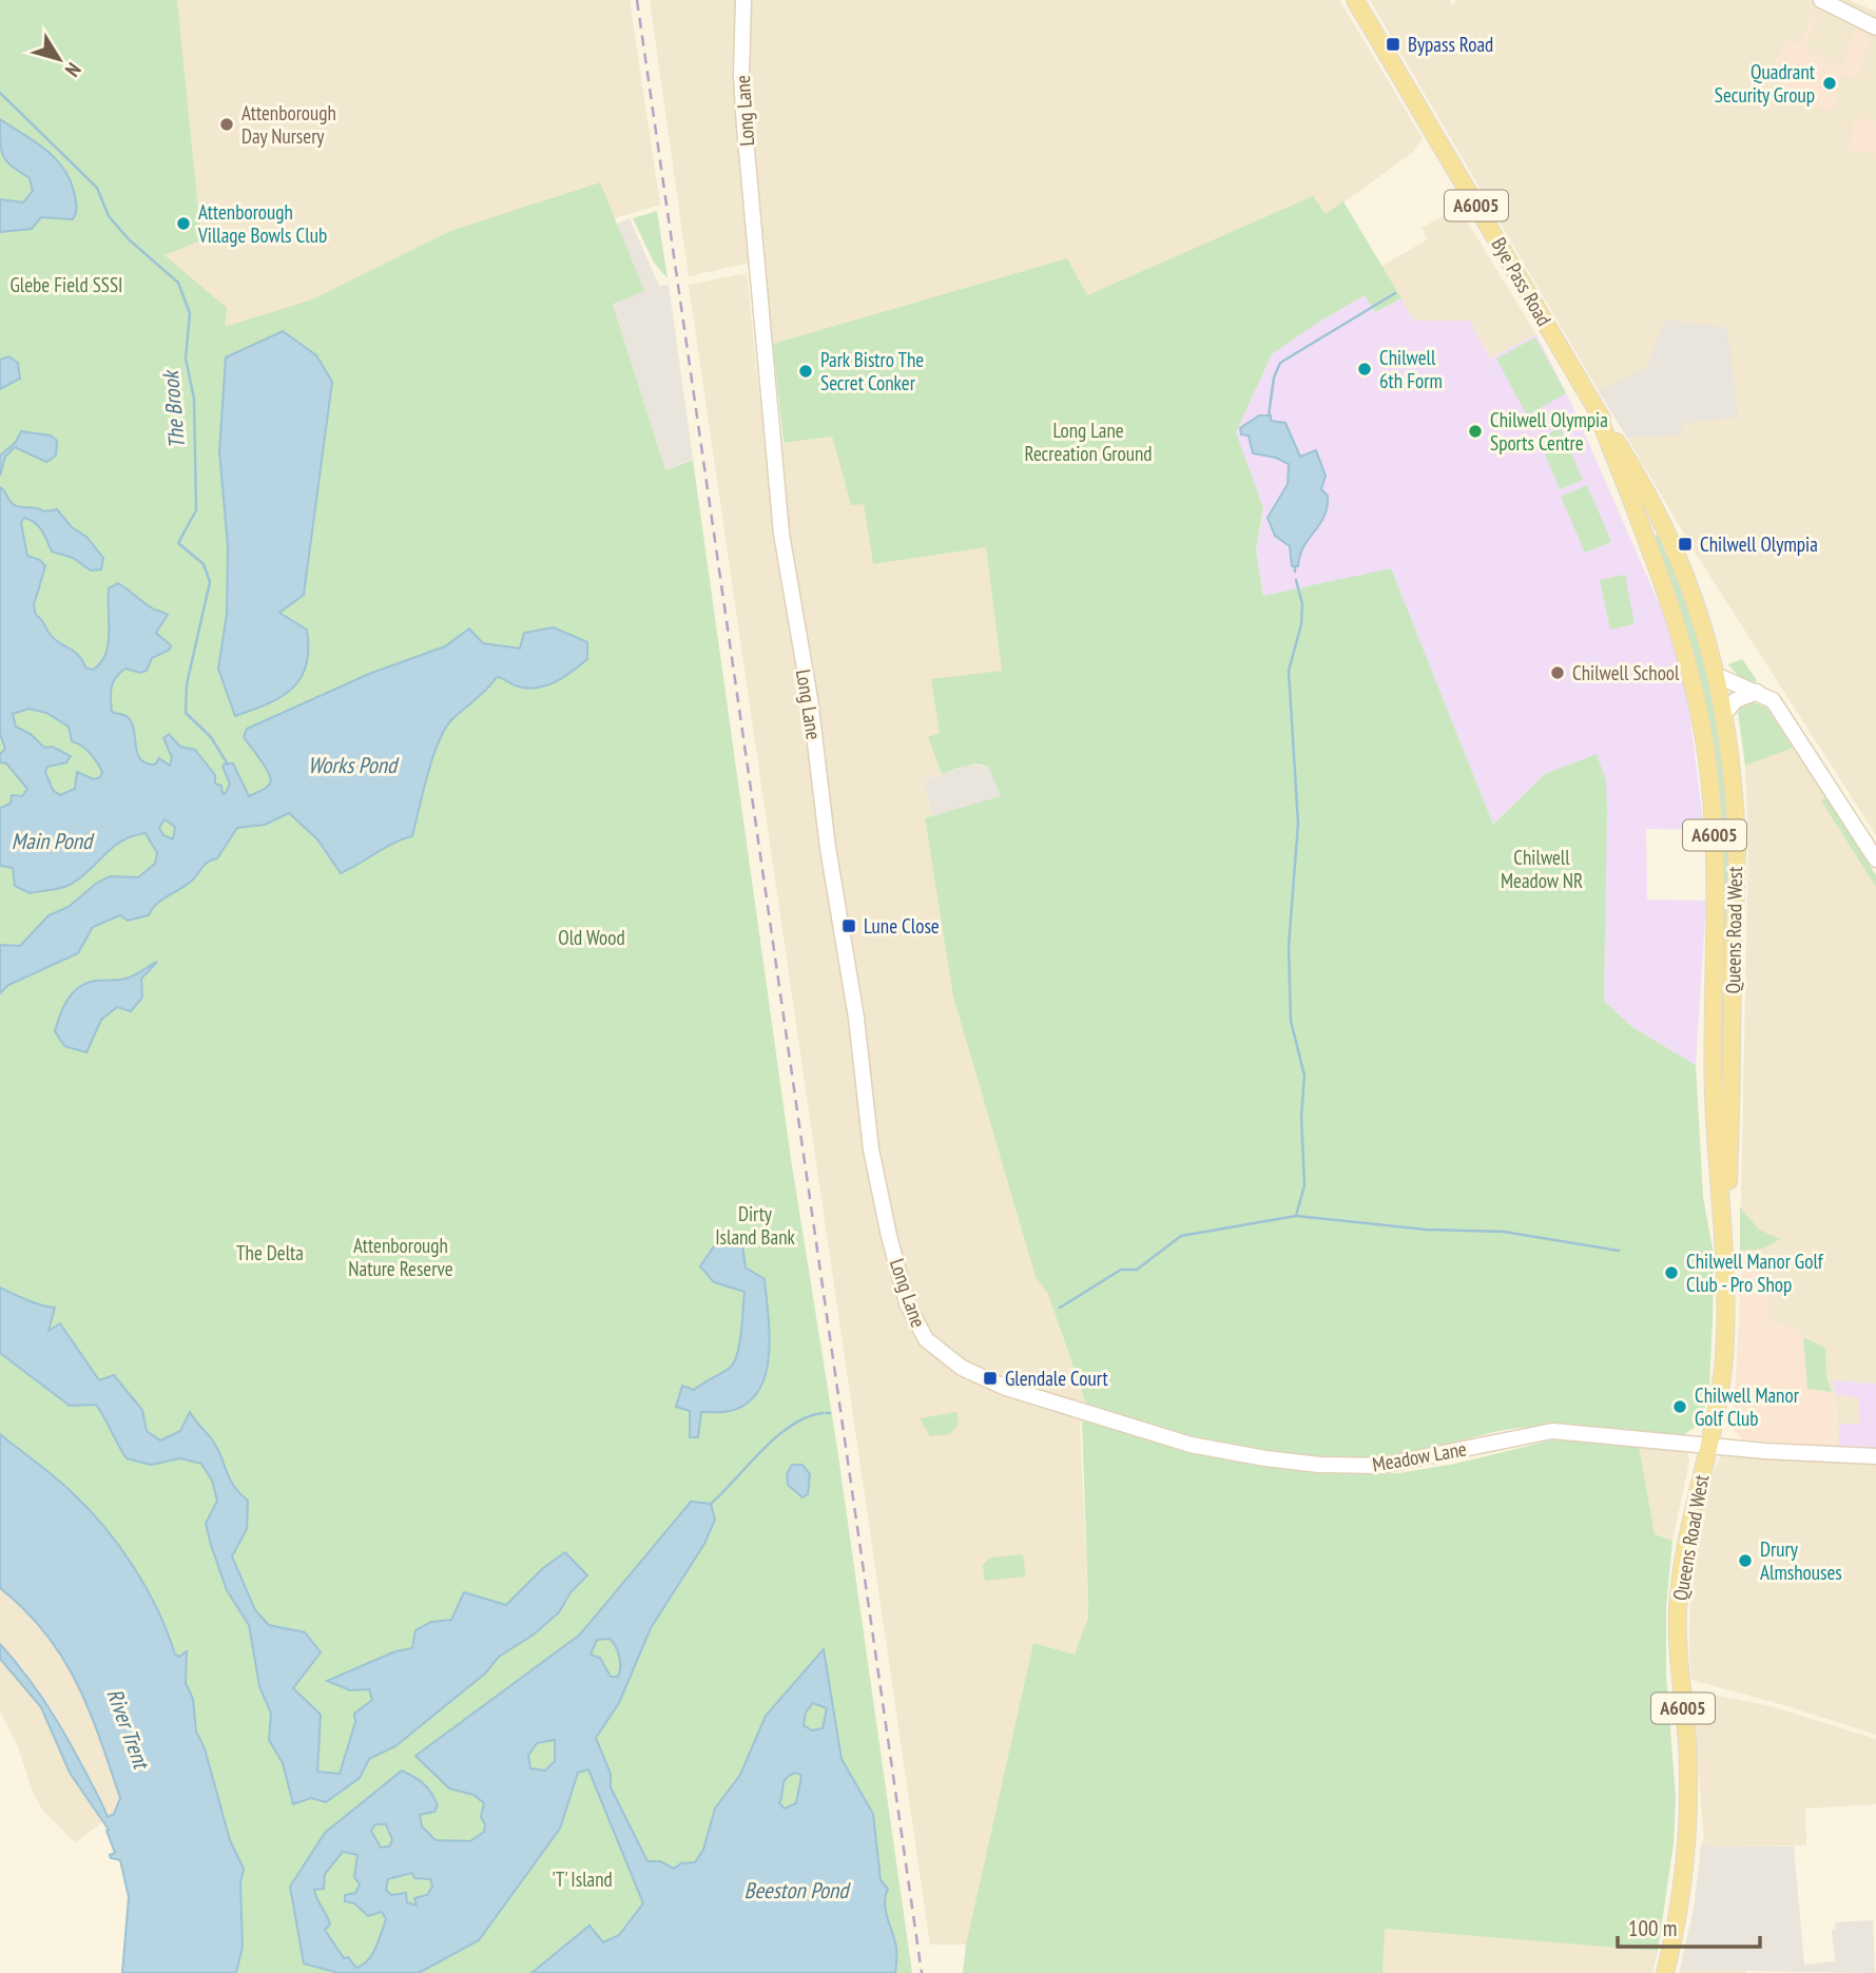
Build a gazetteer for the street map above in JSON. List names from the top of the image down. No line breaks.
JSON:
{"streets":{"main road":["A6005","Bye Pass Road","Queens Road West"],"street":["Long Lane","Meadow Lane"]},"crossings":[["Long Lane","Meadow Lane"],["Bye Pass Road","Queens Road West"],["Queens Road West","Meadow Lane"]],"water":["The Brook","Works Pond","Main Pond","River Trent","Beeston Pond"],"parks":["Glebe Field SSSI","Long Lane Recreation Ground","Chilwell Meadow NR","Old Wood","Dirty Island Bank","Attenborough Nature Reserve","The Delta","'T' Island"],"places":{"transit":["Bypass Road","Chilwell Olympia","Lune Close","Glendale Court"],"other":["Quadrant Security Group","Attenborough Day Nursery","Attenborough Village Bowls Club","Chilwell 6th Form","Park Bistro The Secret Conker","Chilwell Olympia Sports Centre","Chilwell School","Chilwell Manor Golf Club - Pro Shop","Chilwell Manor Golf Club","Drury Almshouses"]},"scale_bar":"100 m","north":"bottom right"}
